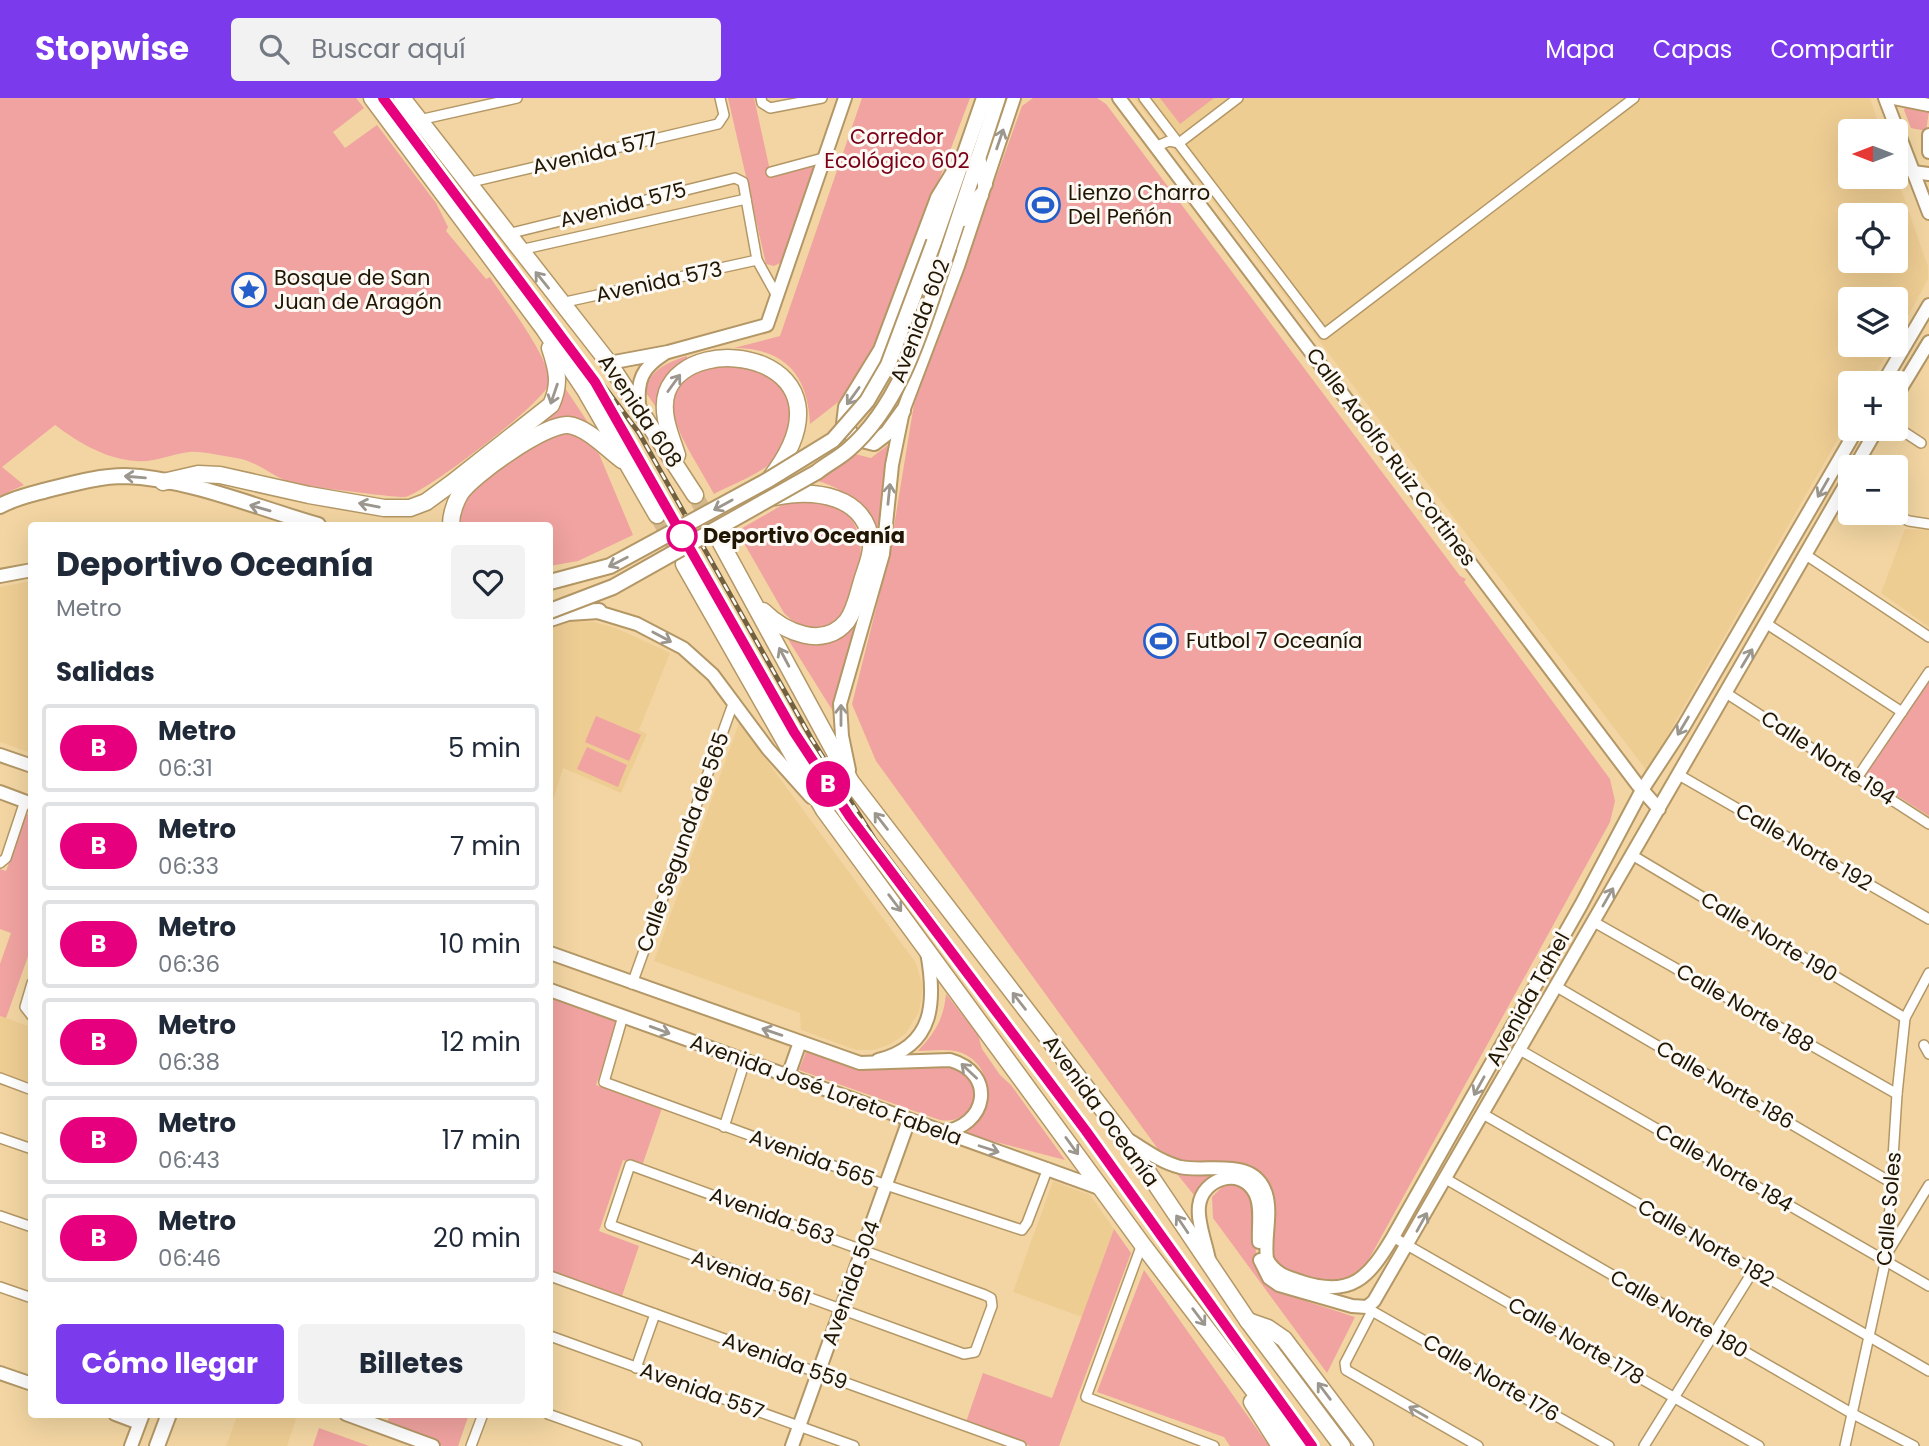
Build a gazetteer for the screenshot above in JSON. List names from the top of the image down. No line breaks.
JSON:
{"streets":{"highway":["Avenida 608","Avenida Oceanía"],"main road":["Avenida 602"],"street":["Avenida 577","Avenida 575","Avenida 573","Calle Adolfo Ruiz Cortines","Calle Norte 194","Calle Segunda de 565","Calle Norte 192","Calle Norte 190","Avenida Tahel","Calle Norte 188","Calle Norte 186","Avenida José Loreto Fabela","Avenida 565","Calle Norte 184","Calle Soles","Avenida 563","Calle Norte 182","Avenida 561","Avenida 504","Calle Norte 180","Calle Norte 178","Avenida 559","Calle Norte 176","Avenida 557"]},"crossings":[["Avenida 577","Avenida 608"],["Avenida 575","Avenida 608"],["Avenida 573","Avenida 608"],["Calle Adolfo Ruiz Cortines","Avenida Tahel"],["Calle Norte 194","Avenida Tahel"],["Calle Segunda de 565","Avenida José Loreto Fabela"],["Calle Norte 192","Avenida Tahel"],["Calle Norte 190","Avenida Tahel"],["Calle Norte 190","Calle Soles"],["Avenida Tahel","Calle Norte 188"],["Avenida Tahel","Calle Norte 186"],["Avenida Tahel","Avenida Oceanía"],["Avenida Tahel","Calle Norte 184"],["Avenida Tahel","Calle Norte 182"],["Avenida Tahel","Calle Norte 180"],["Avenida Tahel","Calle Norte 178"],["Avenida Tahel","Calle Norte 176"],["Calle Norte 188","Calle Soles"],["Calle Norte 186","Calle Soles"],["Avenida José Loreto Fabela","Avenida 565"],["Avenida José Loreto Fabela","Avenida 504"],["Avenida 565","Avenida 504"],["Calle Norte 184","Calle Soles"],["Calle Soles","Calle Norte 182"],["Calle Soles","Calle Norte 180"],["Avenida 563","Avenida 561"],["Avenida 563","Avenida 504"],["Avenida 561","Avenida 504"],["Avenida 504","Avenida 559"],["Avenida 504","Avenida 557"]],"parks":["Corredor Ecológico 602"],"places":{"sports":["Lienzo Charro Del Peñón","Futbol 7 Oceanía"],"place":["Bosque de San Juan de Aragón"],"other":["Deportivo Oceanía"]},"lines":["metro line B"],"north":"left","page":{"header":"Stopwise","search":"Buscar aquí","nav":["Mapa","Capas","Compartir"],"on_map":"B","map_buttons":["+","−"],"heading":[["Deportivo Oceanía","Metro"],"Salidas"],"list":[{"mark":"B","name":"Metro","note":"06:31","value":"5 min"},{"mark":"B","name":"Metro","note":"06:33","value":"7 min"},{"mark":"B","name":"Metro","note":"06:36","value":"10 min"},{"mark":"B","name":"Metro","note":"06:38","value":"12 min"},{"mark":"B","name":"Metro","note":"06:43","value":"17 min"},{"mark":"B","name":"Metro","note":"06:46","value":"20 min"}],"buttons":["Cómo llegar","Billetes"]}}
